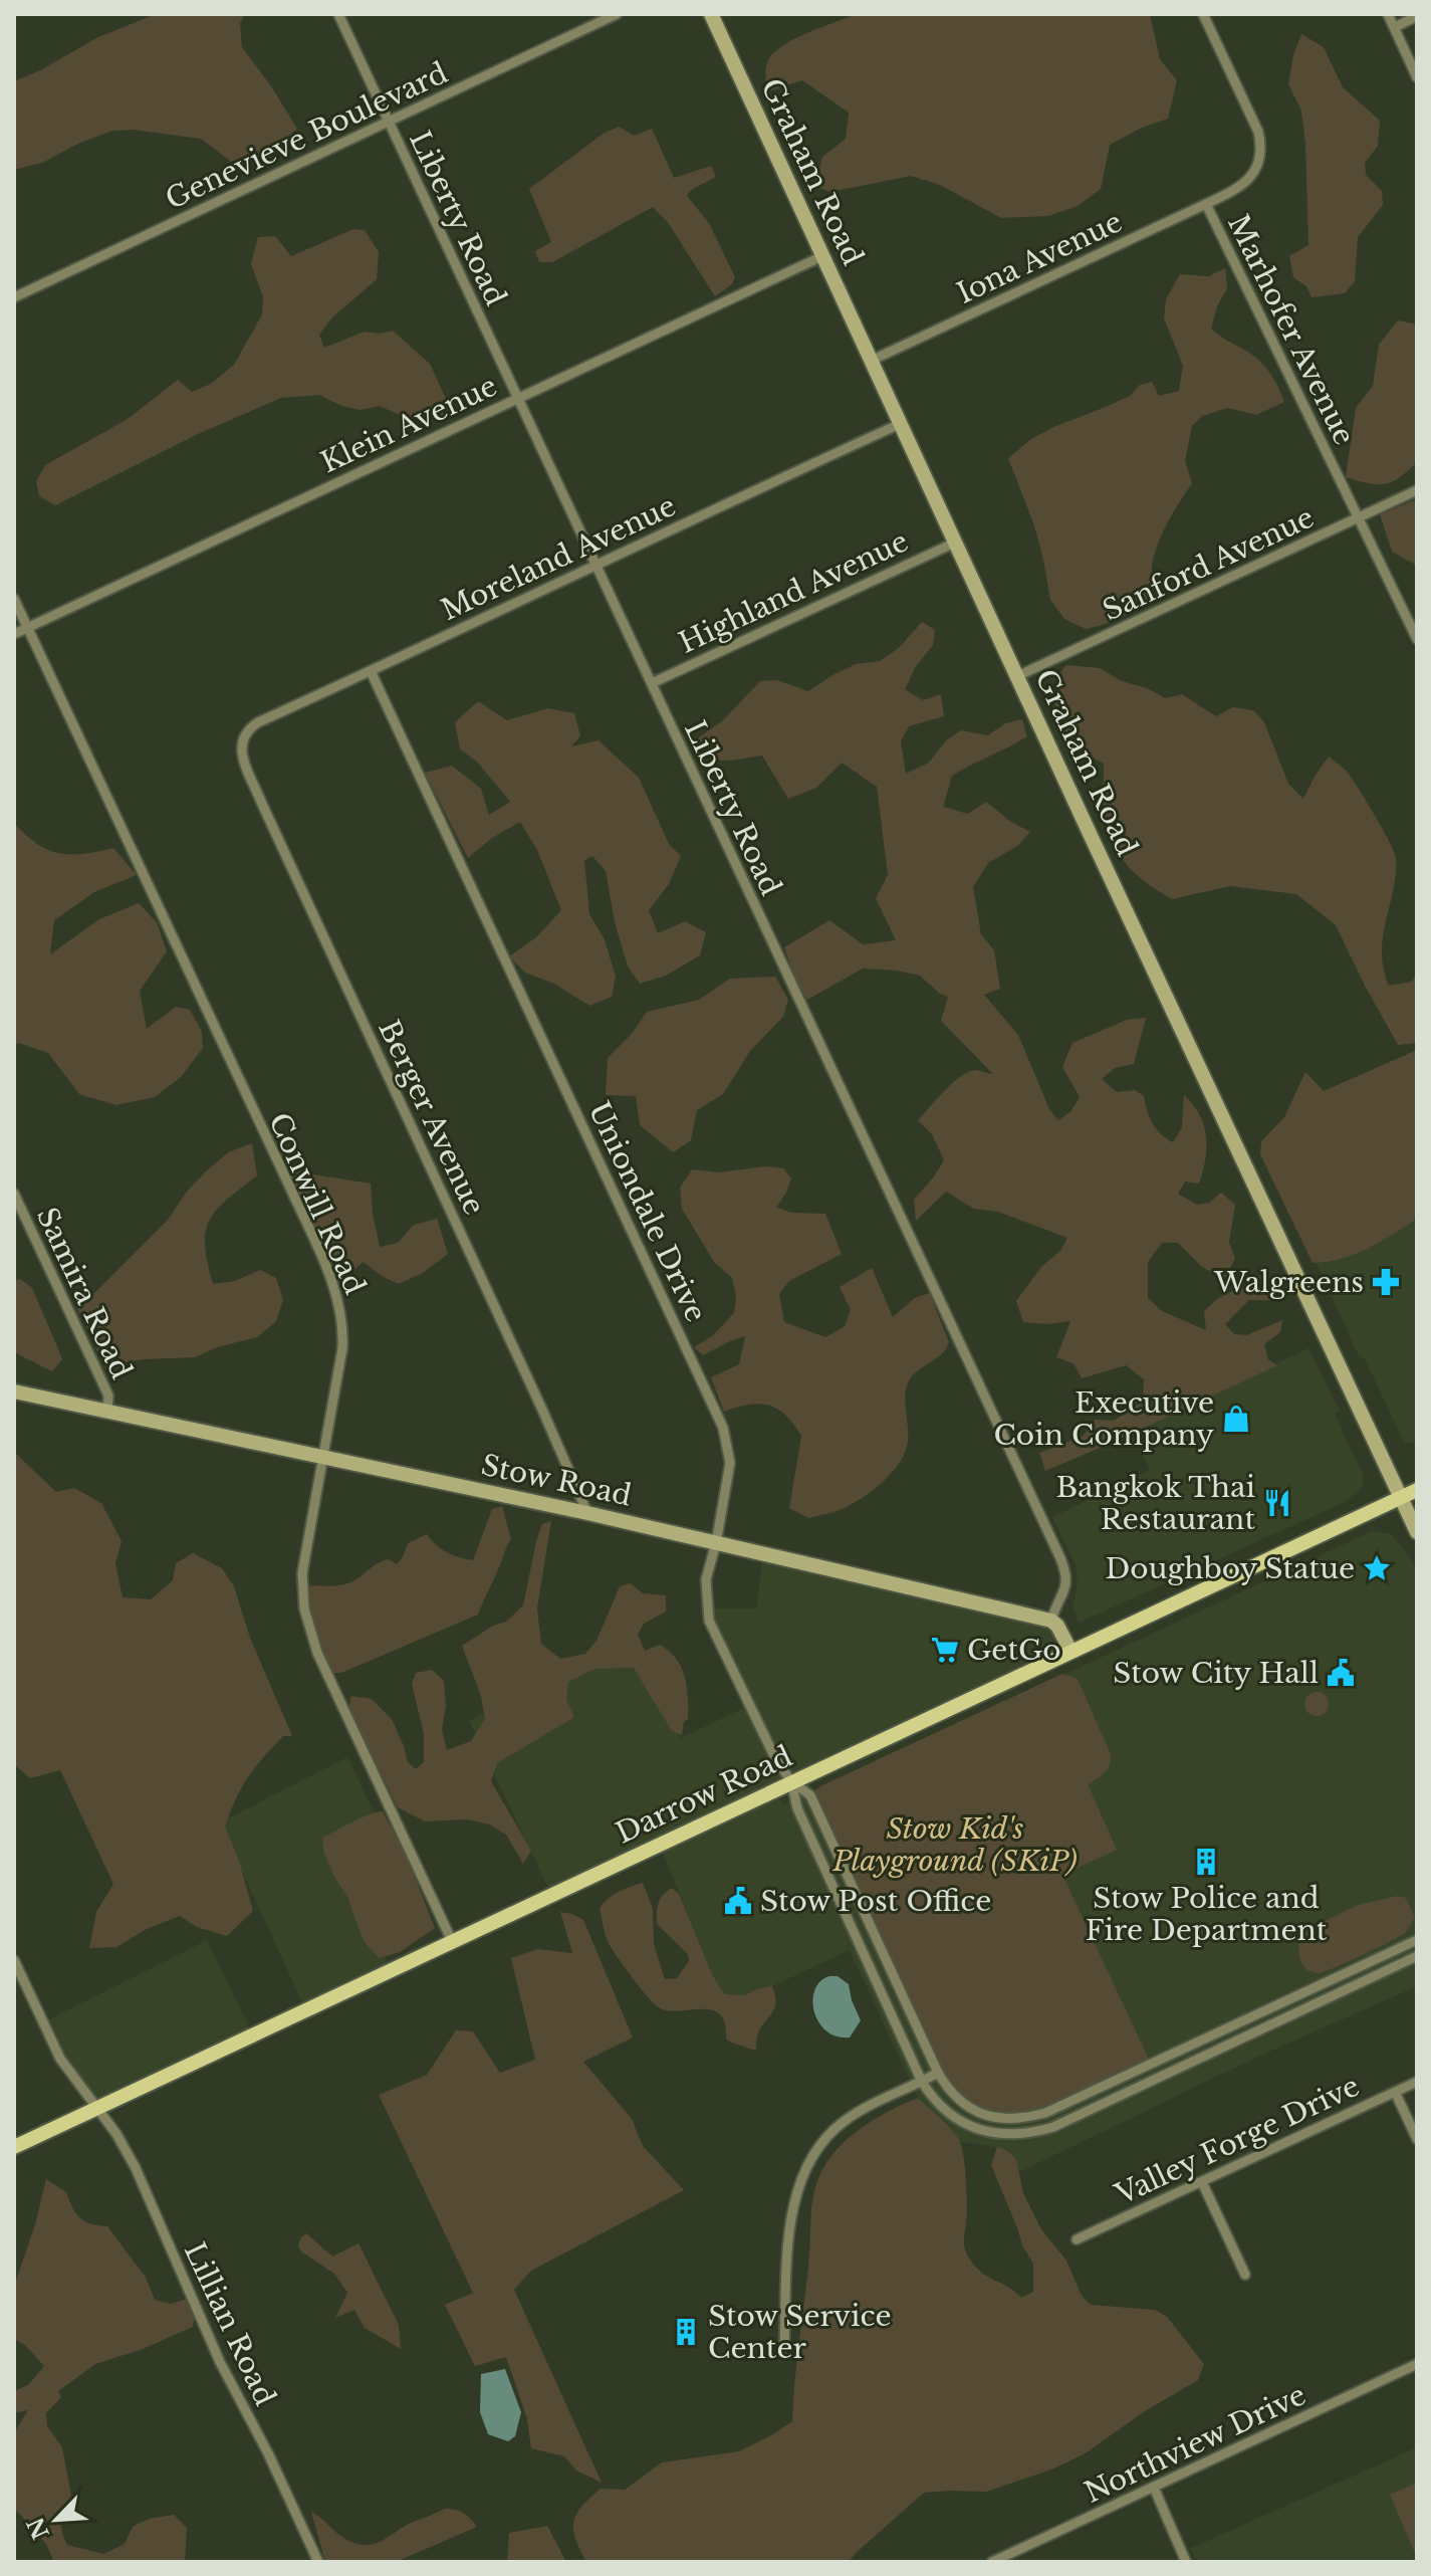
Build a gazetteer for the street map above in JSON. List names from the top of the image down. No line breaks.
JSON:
{"streets":{"main road":["Graham Road","Stow Road","Darrow Road"],"street":["Genevieve Boulevard","Liberty Road","Iona Avenue","Marhofer Avenue","Klein Avenue","Moreland Avenue","Sanford Avenue","Highland Avenue","Berger Avenue","Conwill Road","Uniondale Drive","Samira Road","Valley Forge Drive","Lillian Road","Northview Drive"]},"crossings":[["Genevieve Boulevard","Liberty Road"],["Graham Road","Iona Avenue"],["Graham Road","Klein Avenue"],["Graham Road","Moreland Avenue"],["Graham Road","Sanford Avenue"],["Graham Road","Highland Avenue"],["Graham Road","Darrow Road"],["Liberty Road","Klein Avenue"],["Liberty Road","Moreland Avenue"],["Liberty Road","Highland Avenue"],["Liberty Road","Stow Road"],["Iona Avenue","Marhofer Avenue"],["Marhofer Avenue","Sanford Avenue"],["Klein Avenue","Conwill Road"],["Moreland Avenue","Berger Avenue"],["Moreland Avenue","Uniondale Drive"],["Berger Avenue","Stow Road"],["Conwill Road","Stow Road"],["Conwill Road","Darrow Road"],["Uniondale Drive","Stow Road"],["Uniondale Drive","Darrow Road"],["Samira Road","Stow Road"],["Darrow Road","Lillian Road"]],"parks":["Stow Kid's Playground (SKiP)"],"places":{"pharmacy":["Walgreens"],"shop":["Executive Coin Company"],"restaurant":["Bangkok Thai Restaurant"],"place":["Doughboy Statue"],"supermarket":["GetGo"],"public building":["Stow City Hall","Stow Post Office"],"building":["Stow Police and Fire Department","Stow Service Center"]},"north":"bottom left"}
